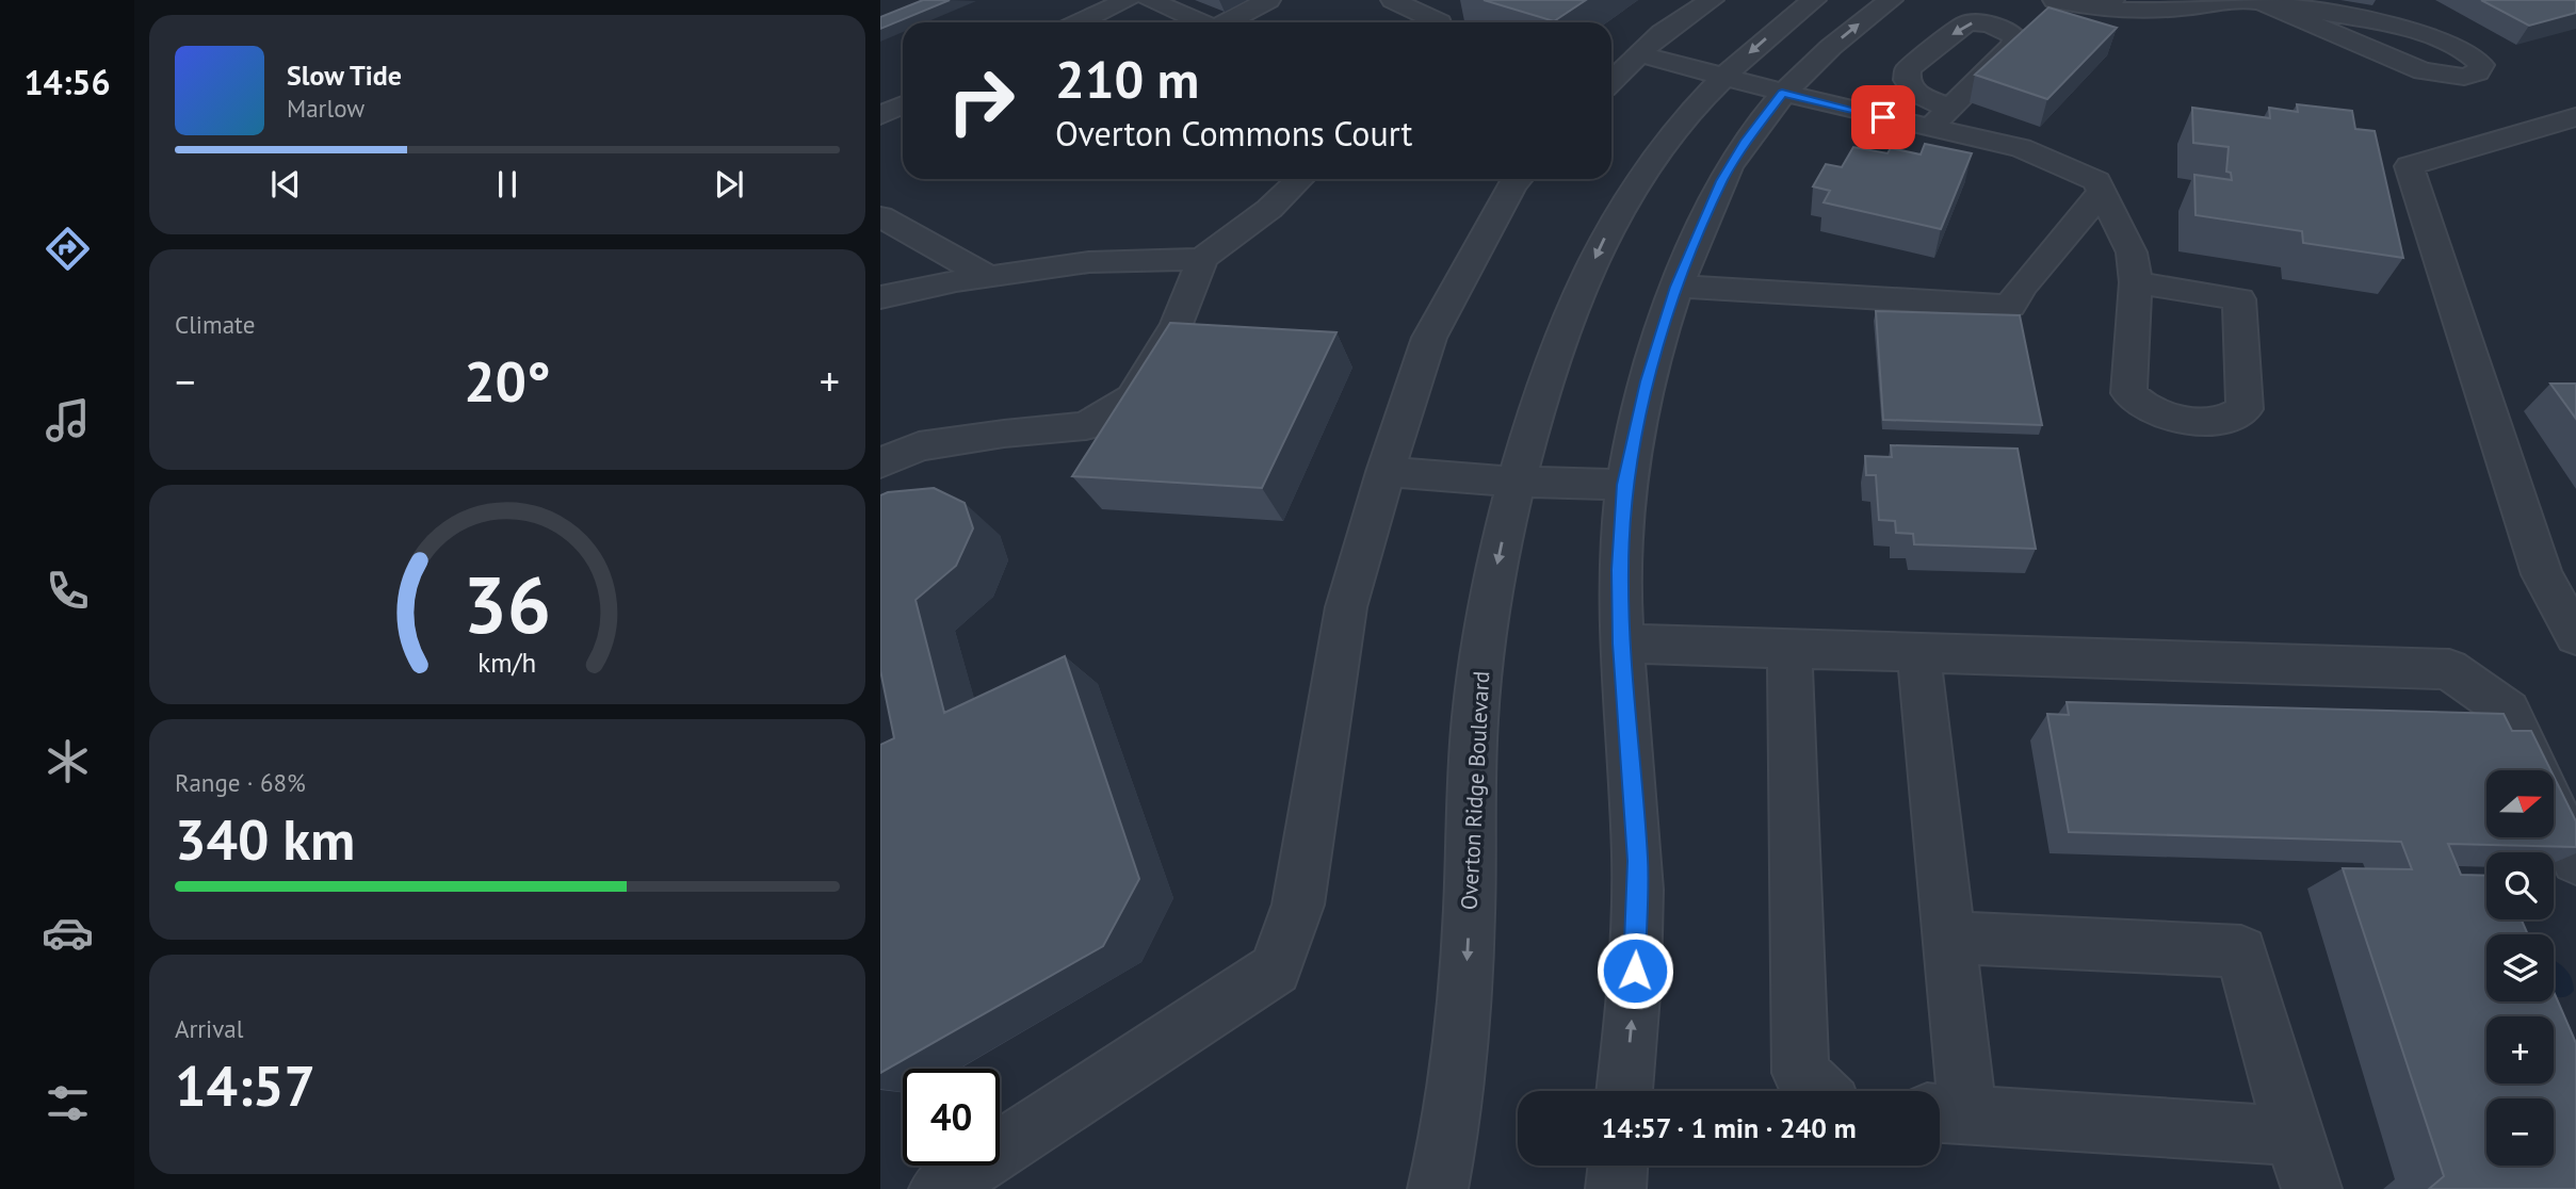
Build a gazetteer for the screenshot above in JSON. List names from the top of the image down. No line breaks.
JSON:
{"streets":{"street":["Overton Ridge Boulevard"]},"north":"right","page":{"tabs":"14:56","turn":["210 m","Overton Commons Court"],"song":["Slow Tide","Marlow"],"tile":["Climate",["Range · 68%","340 km"],["Arrival","14:57"]],"heat":["−","20°","+"],"map_buttons":["+","−"],"limit":"40","trip":"14:57 · 1 min · 240 m","gauge":["36","km/h"]}}
